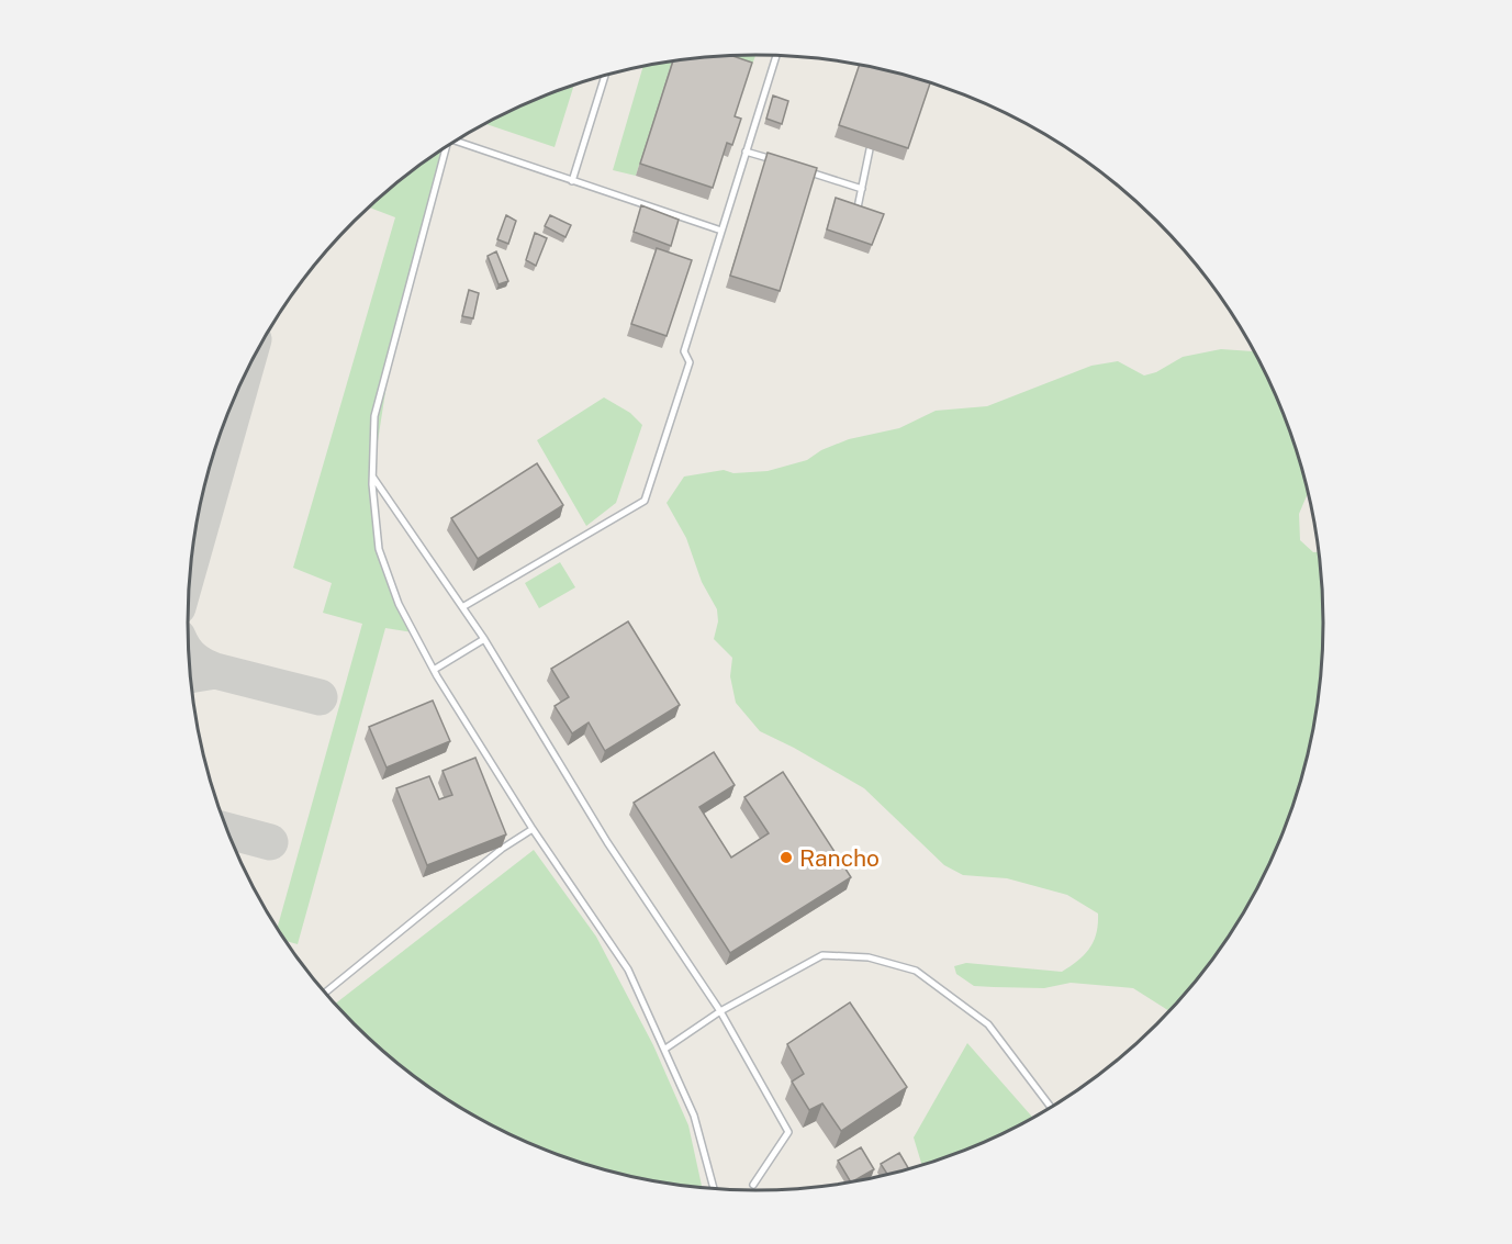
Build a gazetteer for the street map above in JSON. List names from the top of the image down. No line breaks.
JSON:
{"places":["Rancho"]}
